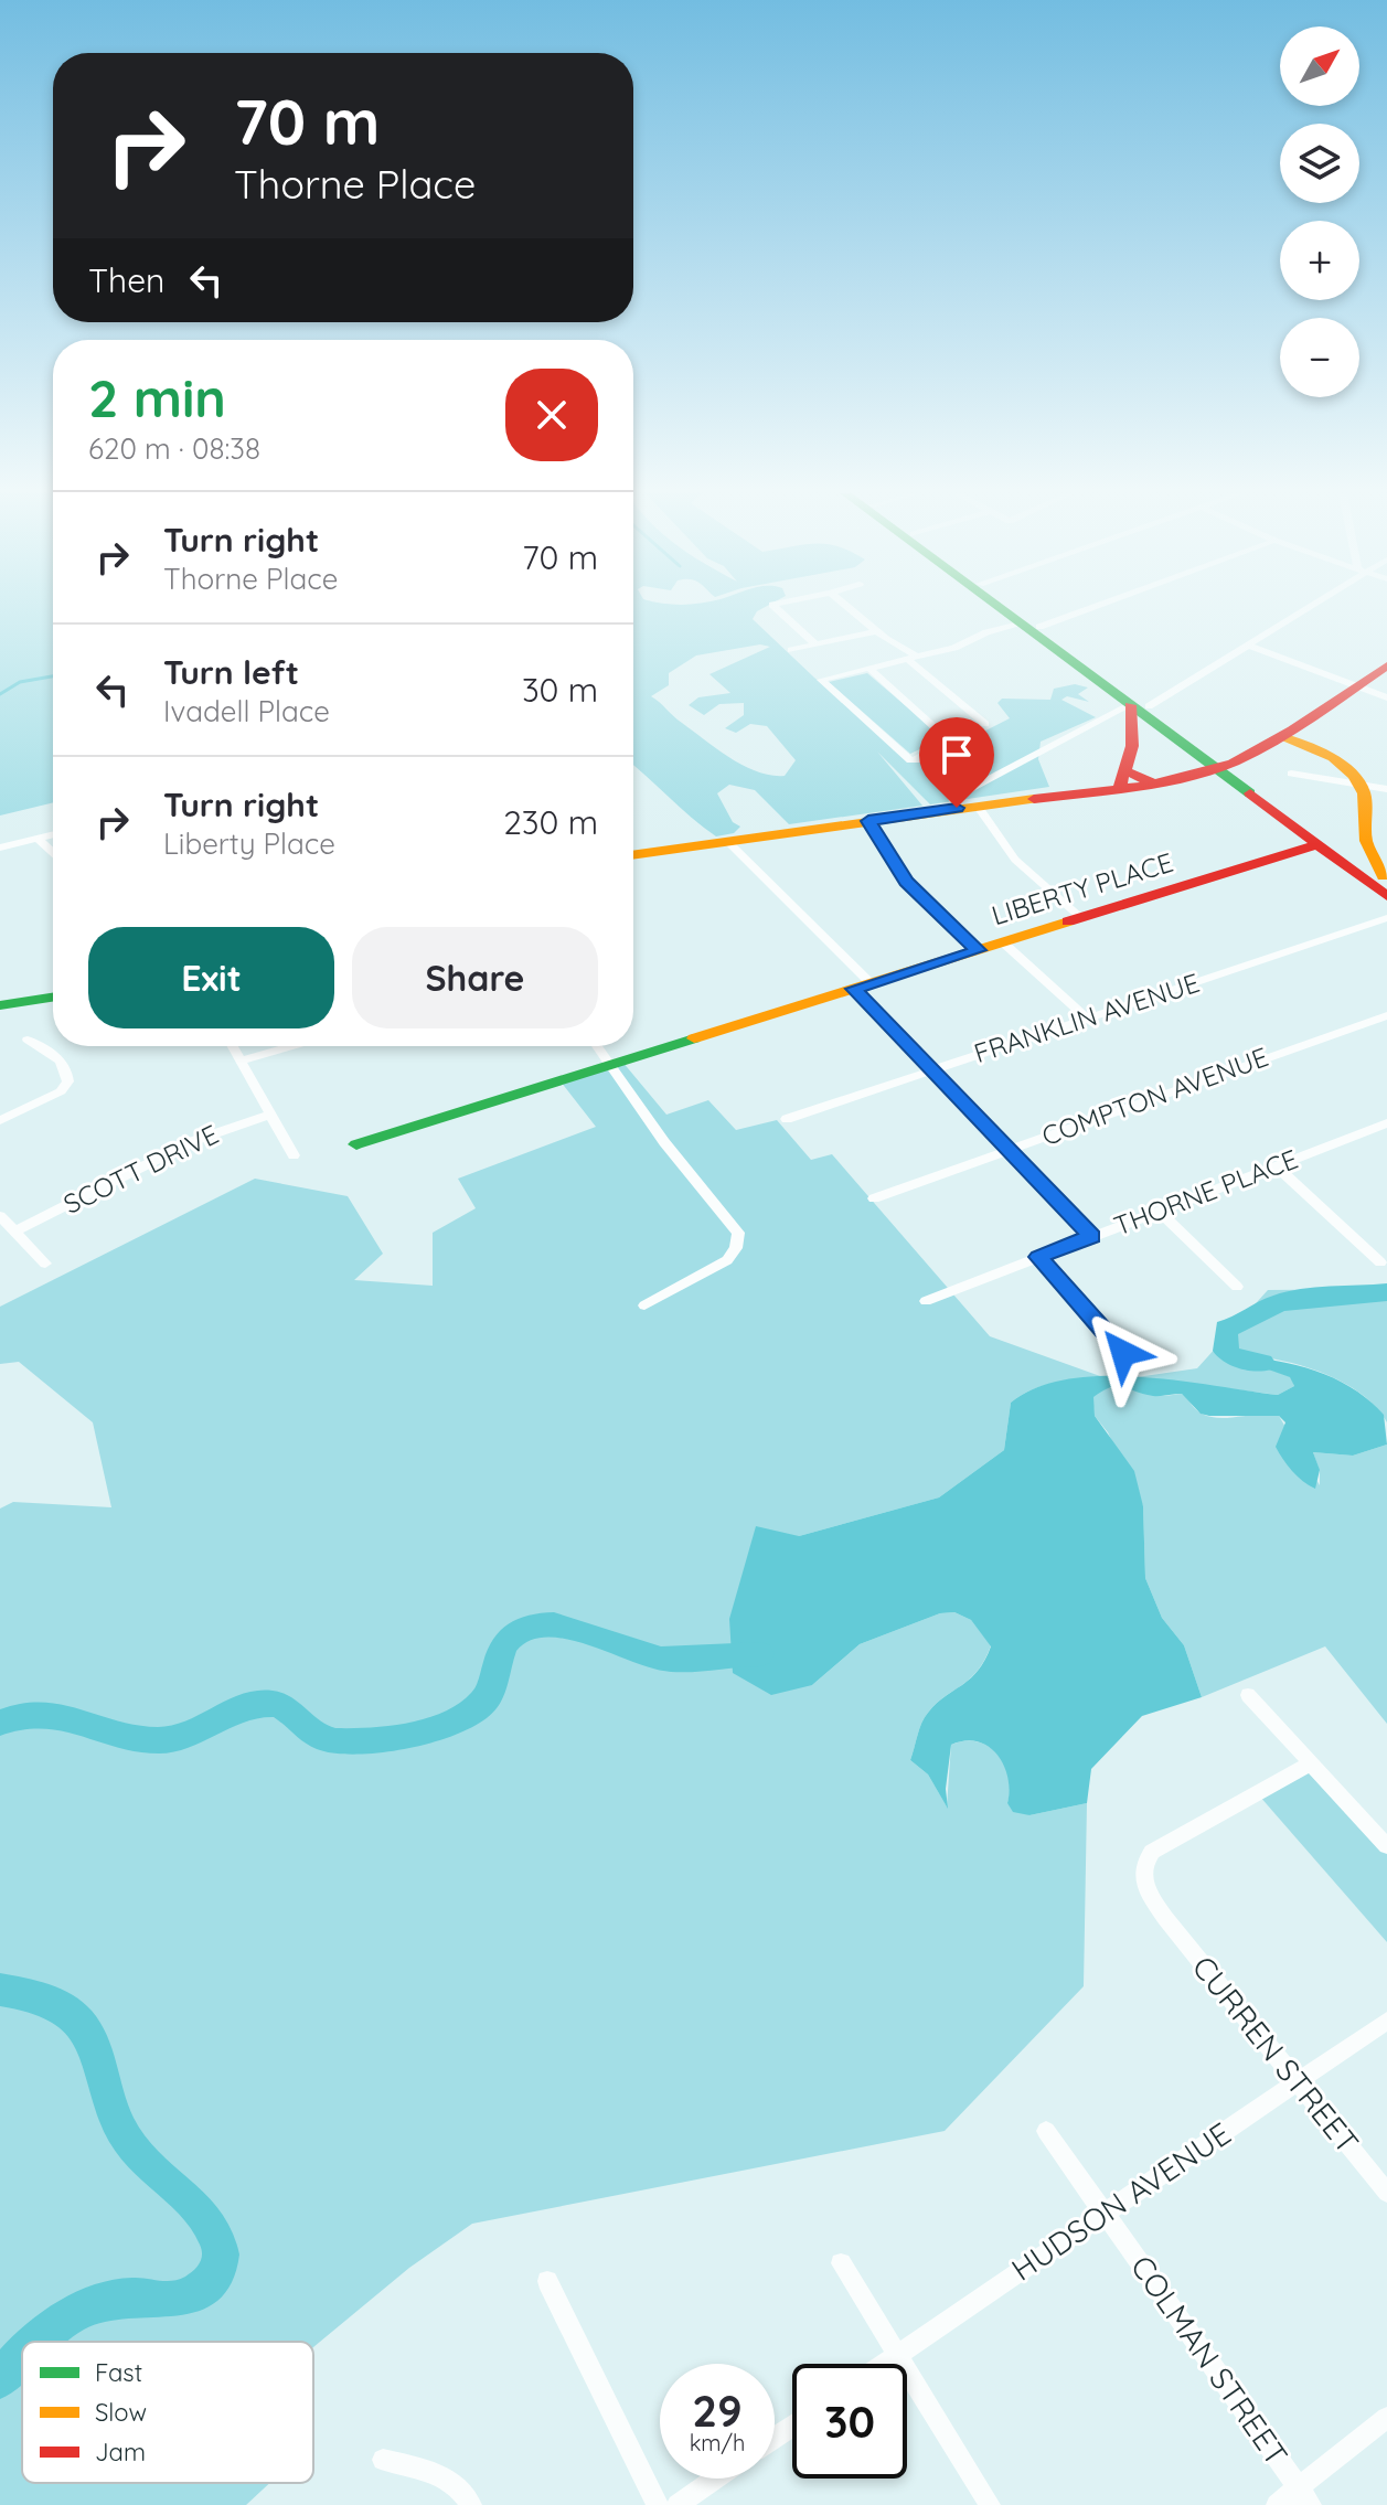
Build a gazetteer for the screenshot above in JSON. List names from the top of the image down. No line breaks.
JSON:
{"streets":{"main road":["LIBERTY PLACE"],"street":["FRANKLIN AVENUE","COMPTON AVENUE","SCOTT DRIVE","THORNE PLACE","CURREN STREET","HUDSON AVENUE","COLMAN STREET"]},"crossings":[["CURREN STREET","HUDSON AVENUE"],["HUDSON AVENUE","COLMAN STREET"]],"legend":["Fast","Slow","Jam"],"north":"top right","page":{"map_buttons":["+","−"],"turn":["70 m","Thorne Place"],"then":"Then","heading":["2 min","620 m · 08:38"],"list":[{"name":"Turn right","note":"Thorne Place","value":"70 m"},{"name":"Turn left","note":"Ivadell Place","value":"30 m"},{"name":"Turn right","note":"Liberty Place","value":"230 m"}],"buttons":["Exit","Share"],"speed":"29 km/h","limit":"30"}}
